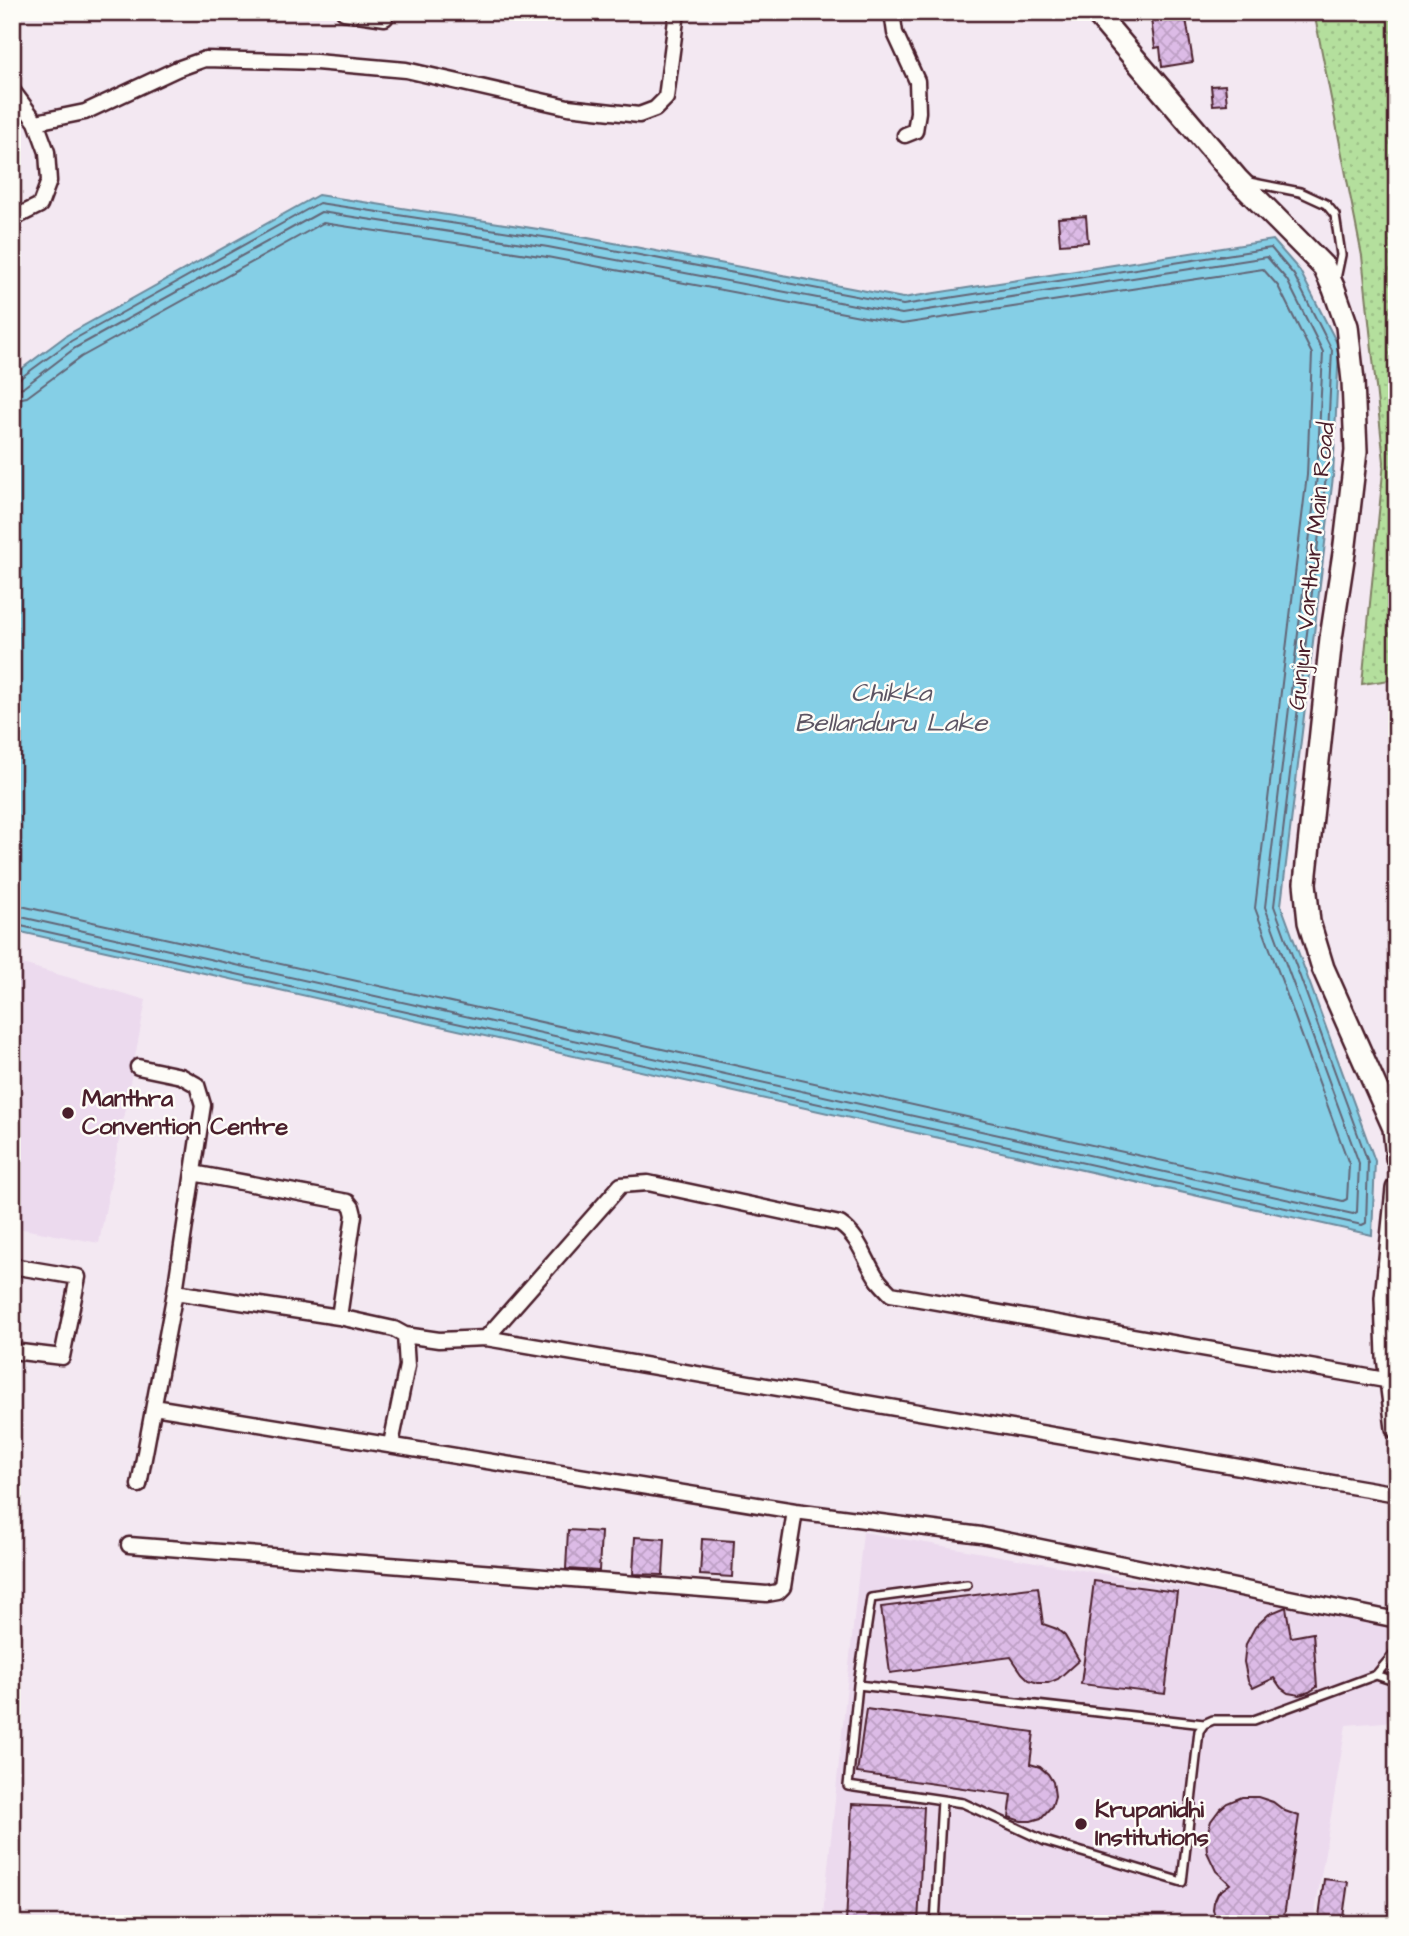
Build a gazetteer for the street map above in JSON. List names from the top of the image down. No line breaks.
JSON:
{"streets":{"main road":["Gunjur Varthur Main Road"]},"water":["Chikka Bellanduru Lake"],"places":["Manthra Convention Centre","Krupanidhi Institutions"]}
